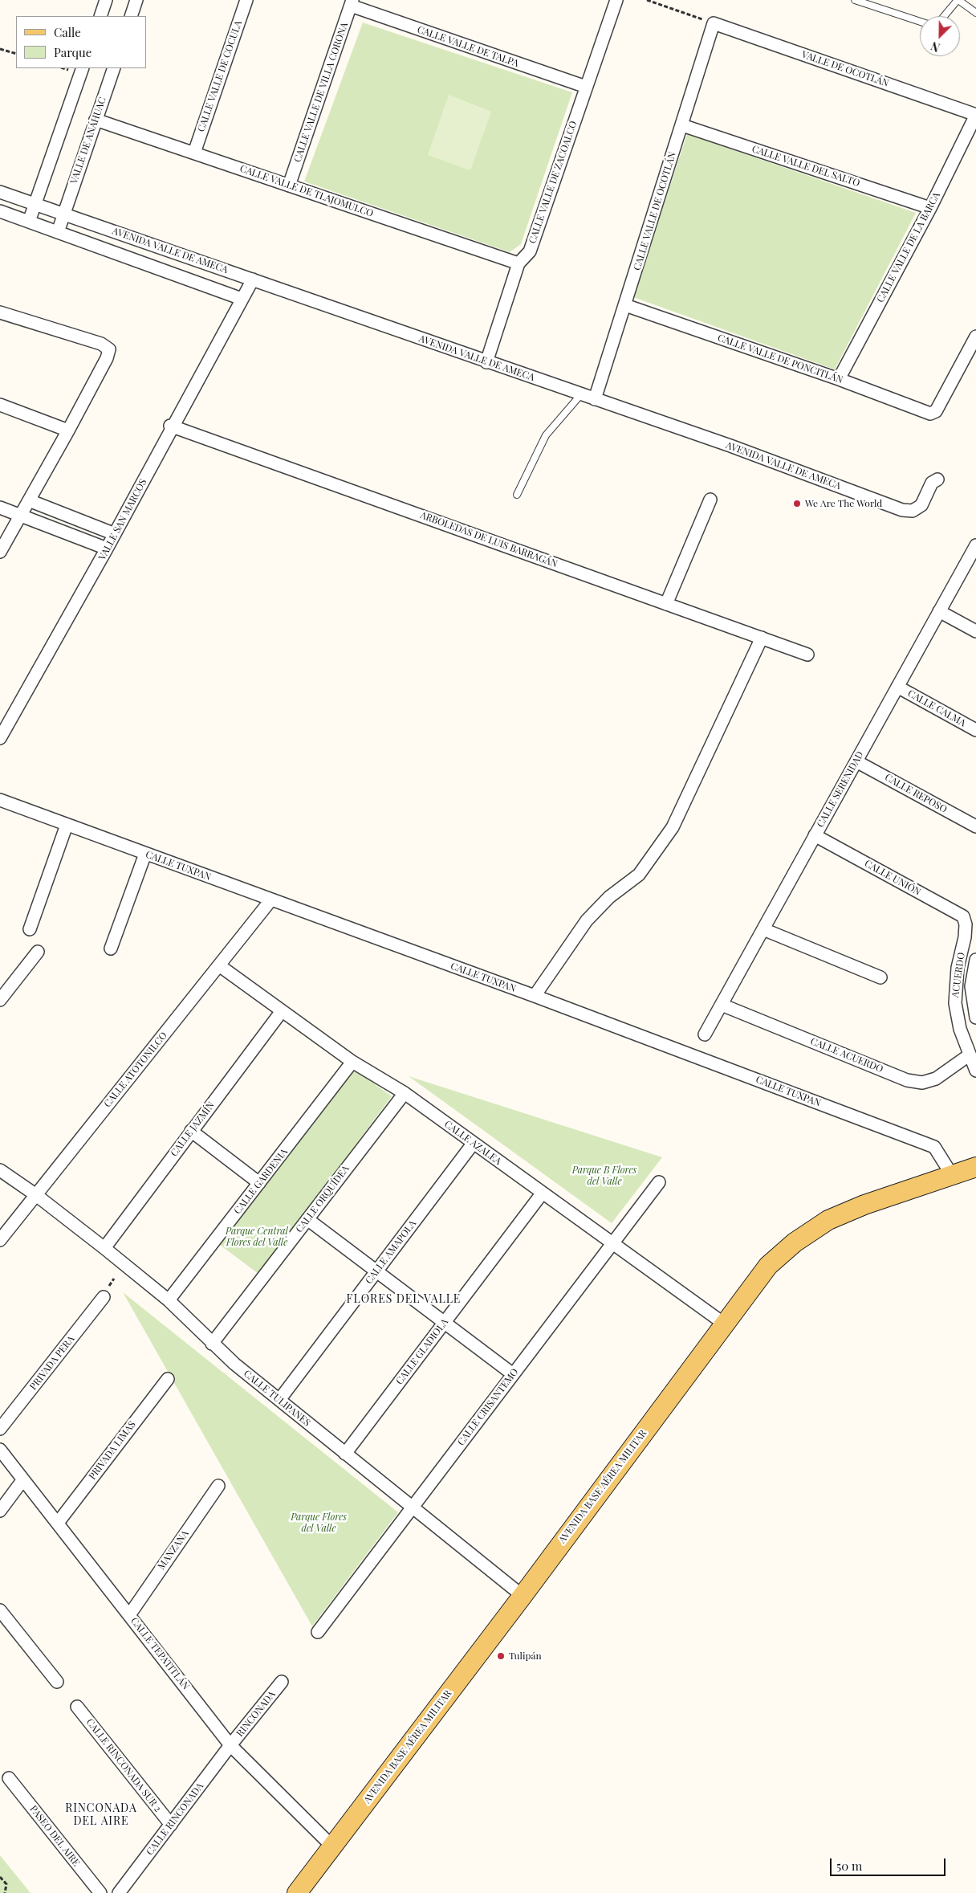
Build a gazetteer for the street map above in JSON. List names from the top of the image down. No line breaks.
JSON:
{"streets":{"main road":["AVENIDA BASE AÉREA MILITAR"],"street":["CALLE VALLE DE TALPA","VALLE DE OCOTLÁN","CALLE VALLE DE COCULA","CALLE VALLE DE VILLA CORONA","VALLE DE ANÁHUAC","CALLE VALLE DEL SALTO","CALLE VALLE DE ZACOALCO","CALLE VALLE DE TLAJOMULCO","CALLE VALLE DE OCOTLÁN","CALLE VALLE DE LA BARCA","AVENIDA VALLE DE AMECA","CALLE VALLE DE PONCITLÁN","VALLE SAN MARCOS","ARBOLEDAS DE LUIS BARRAGÁN","CALLE CALMA","CALLE SERENIDAD","CALLE REPOSO","CALLE TUXPAN","CALLE UNIÓN","ACUERDO","CALLE ACUERDO","CALLE ATOTONILCO","CALLE JAZMÍN","CALLE AZALEA","CALLE GARDENIA","CALLE ORQUÍDEA","CALLE AMAPOLA","CALLE GLADIOLA","PRIVADA PERA","CALLE TULIPANES","CALLE CRISANTEMO","PRIVADA LIMAS","MANZANA","CALLE TEPATITLÁN","RINCONADA","CALLE RINCONADA SUR 2","CALLE RINCONADA","PASEO DEL AIRE"]},"crossings":[["CALLE VALLE DE TALPA","CALLE VALLE DE VILLA CORONA"],["CALLE VALLE DE TALPA","CALLE VALLE DE ZACOALCO"],["VALLE DE OCOTLÁN","CALLE VALLE DE OCOTLÁN"],["VALLE DE OCOTLÁN","CALLE VALLE DE LA BARCA"],["CALLE VALLE DE COCULA","CALLE VALLE DE TLAJOMULCO"],["CALLE VALLE DE VILLA CORONA","CALLE VALLE DE TLAJOMULCO"],["VALLE DE ANÁHUAC","CALLE VALLE DE TLAJOMULCO"],["VALLE DE ANÁHUAC","AVENIDA VALLE DE AMECA"],["CALLE VALLE DEL SALTO","CALLE VALLE DE OCOTLÁN"],["CALLE VALLE DEL SALTO","CALLE VALLE DE LA BARCA"],["CALLE VALLE DE ZACOALCO","CALLE VALLE DE TLAJOMULCO"],["CALLE VALLE DE ZACOALCO","AVENIDA VALLE DE AMECA"],["CALLE VALLE DE OCOTLÁN","AVENIDA VALLE DE AMECA"],["CALLE VALLE DE OCOTLÁN","CALLE VALLE DE PONCITLÁN"],["CALLE VALLE DE LA BARCA","CALLE VALLE DE PONCITLÁN"],["AVENIDA VALLE DE AMECA","VALLE SAN MARCOS"],["VALLE SAN MARCOS","ARBOLEDAS DE LUIS BARRAGÁN"],["CALLE CALMA","CALLE SERENIDAD"],["CALLE SERENIDAD","CALLE REPOSO"],["CALLE SERENIDAD","CALLE UNIÓN"],["CALLE SERENIDAD","CALLE ACUERDO"],["CALLE TUXPAN","CALLE ATOTONILCO"],["CALLE TUXPAN","AVENIDA BASE AÉREA MILITAR"],["CALLE UNIÓN","ACUERDO"],["ACUERDO","CALLE ACUERDO"],["CALLE ATOTONILCO","CALLE AZALEA"],["CALLE ATOTONILCO","CALLE TULIPANES"],["CALLE JAZMÍN","CALLE AZALEA"],["CALLE JAZMÍN","CALLE TULIPANES"],["CALLE AZALEA","CALLE GARDENIA"],["CALLE AZALEA","CALLE ORQUÍDEA"],["CALLE AZALEA","CALLE AMAPOLA"],["CALLE AZALEA","CALLE GLADIOLA"],["CALLE AZALEA","CALLE CRISANTEMO"],["CALLE AZALEA","AVENIDA BASE AÉREA MILITAR"],["CALLE GARDENIA","CALLE TULIPANES"],["CALLE ORQUÍDEA","CALLE TULIPANES"],["CALLE AMAPOLA","CALLE TULIPANES"],["CALLE GLADIOLA","CALLE TULIPANES"],["CALLE TULIPANES","CALLE CRISANTEMO"],["CALLE TULIPANES","AVENIDA BASE AÉREA MILITAR"],["PRIVADA LIMAS","CALLE TEPATITLÁN"],["AVENIDA BASE AÉREA MILITAR","CALLE TEPATITLÁN"],["MANZANA","CALLE TEPATITLÁN"],["CALLE TEPATITLÁN","RINCONADA"],["CALLE TEPATITLÁN","CALLE RINCONADA"],["RINCONADA","CALLE RINCONADA"],["CALLE RINCONADA SUR 2","CALLE RINCONADA"]],"districts":["FLORES DEL VALLE","RINCONADA DEL AIRE"],"parks":["Parque B Flores del Valle","Parque Central Flores del Valle","Parque Flores del Valle"],"places":["We Are The World","Tulipán"],"legend":["Calle","Parque"],"scale_bar":"50 m","north":"bottom left"}
